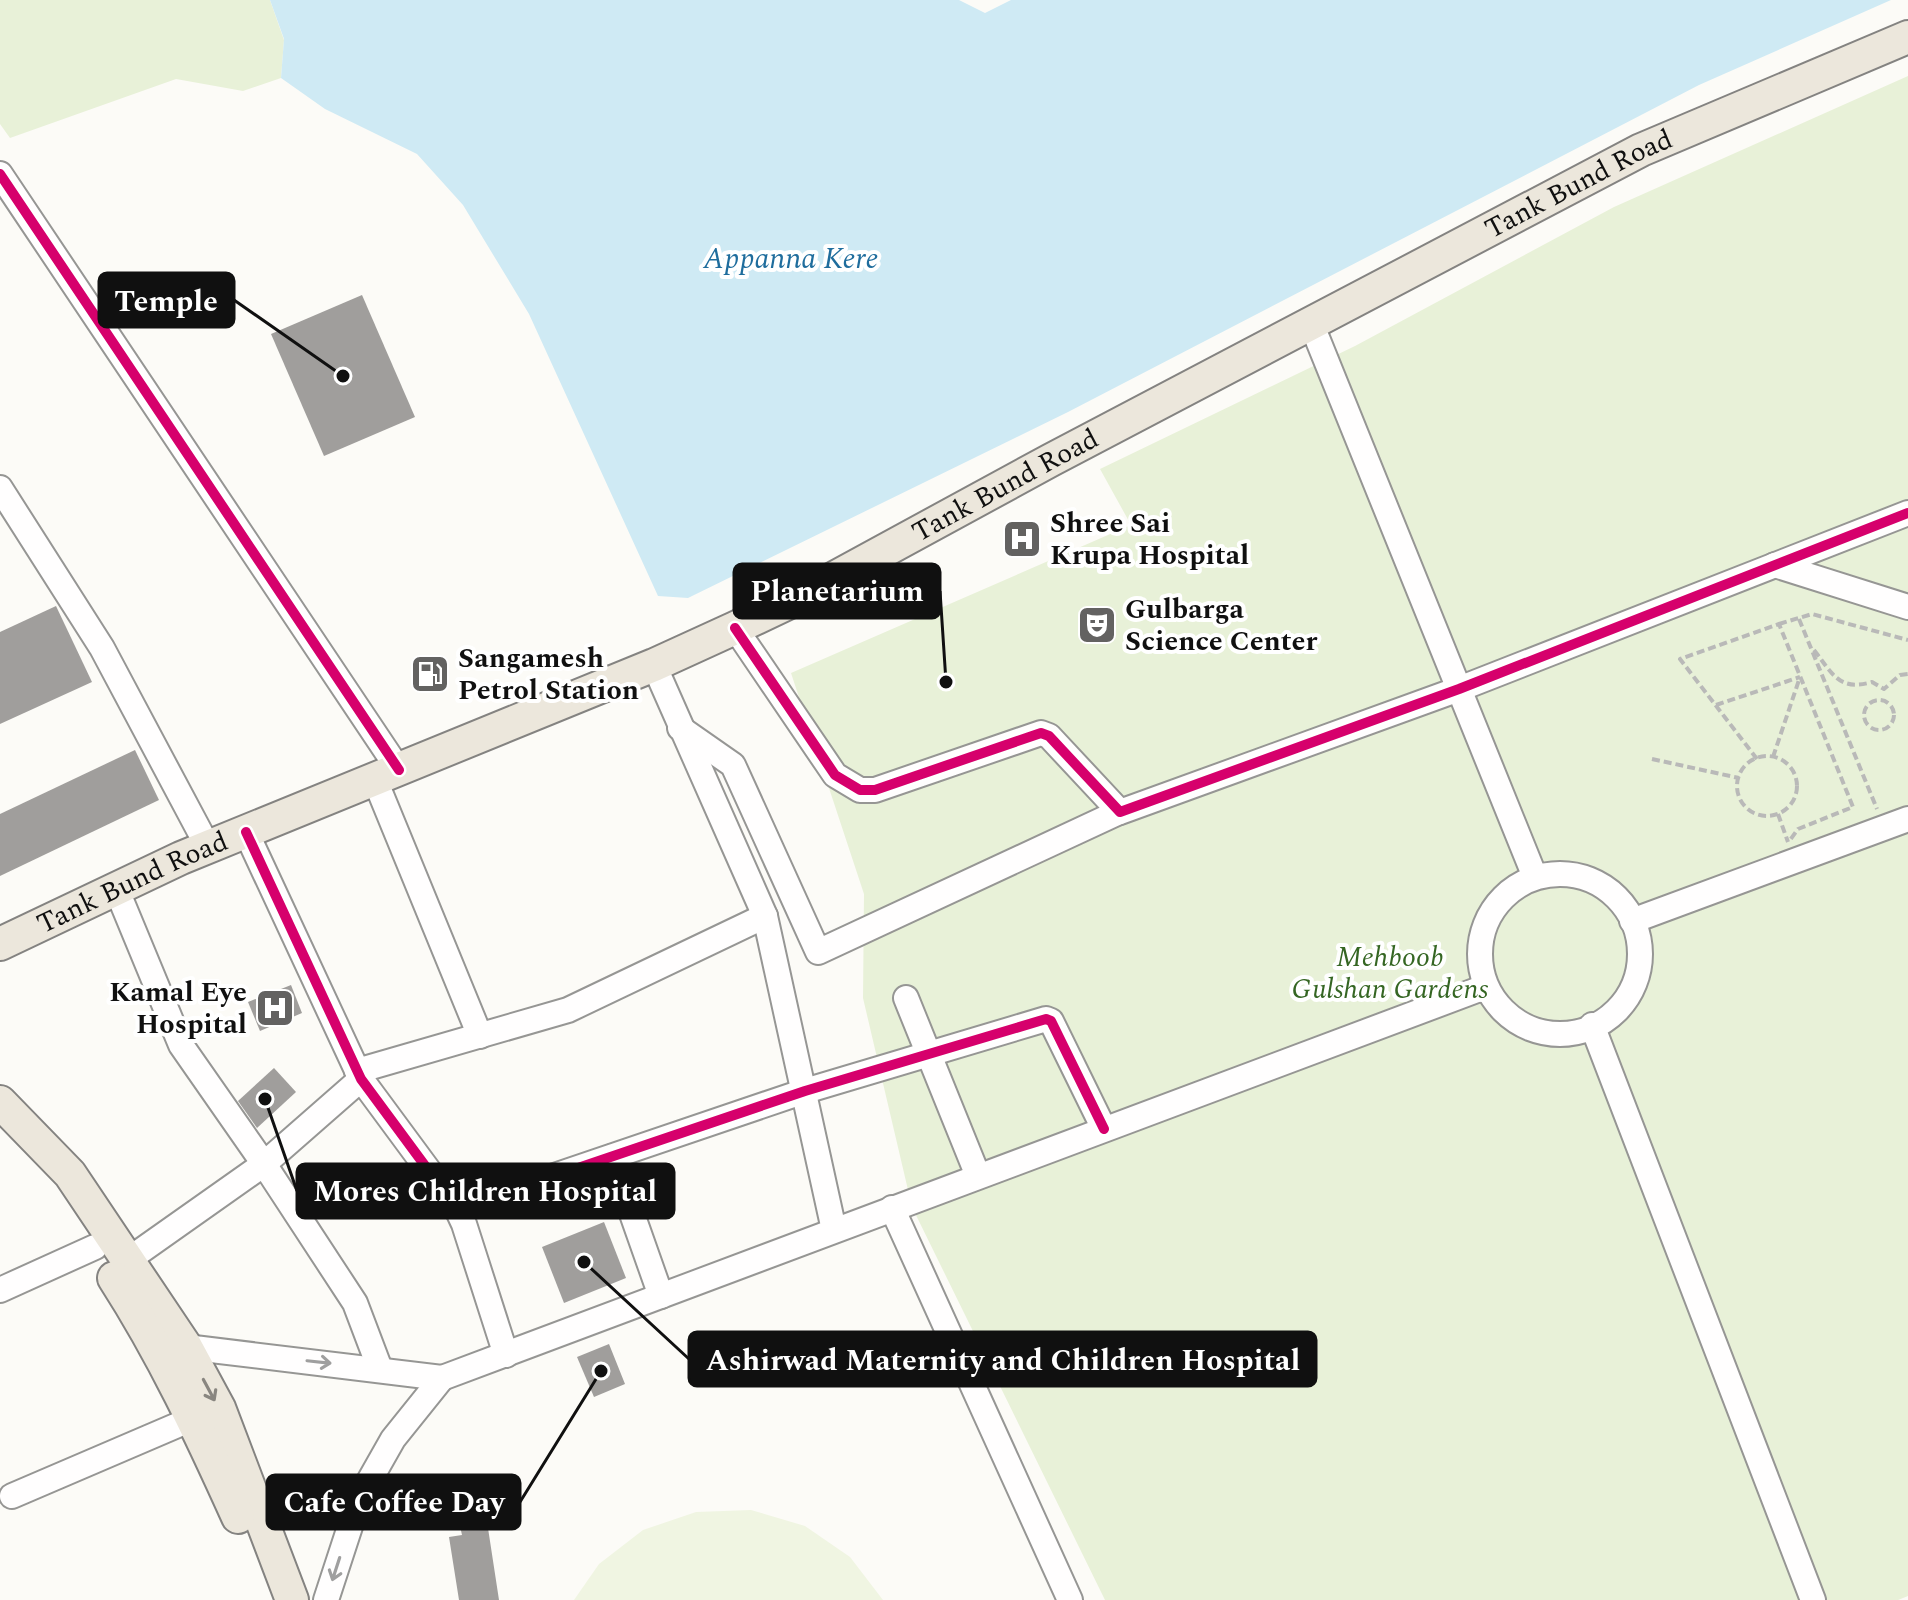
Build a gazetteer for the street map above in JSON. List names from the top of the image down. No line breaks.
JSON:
{"streets":{"main road":["Tank Bund Road"]},"water":["Appanna Kere"],"parks":["Mehboob Gulshan Gardens"],"places":{"other":["Temple","Planetarium","Mores Children Hospital","Ashirwad Maternity and Children Hospital","Cafe Coffee Day"],"hospital":["Shree Sai Krupa Hospital","Kamal Eye Hospital"],"theatre":["Gulbarga Science Center"],"fuel station":["Sangamesh Petrol Station"]}}
